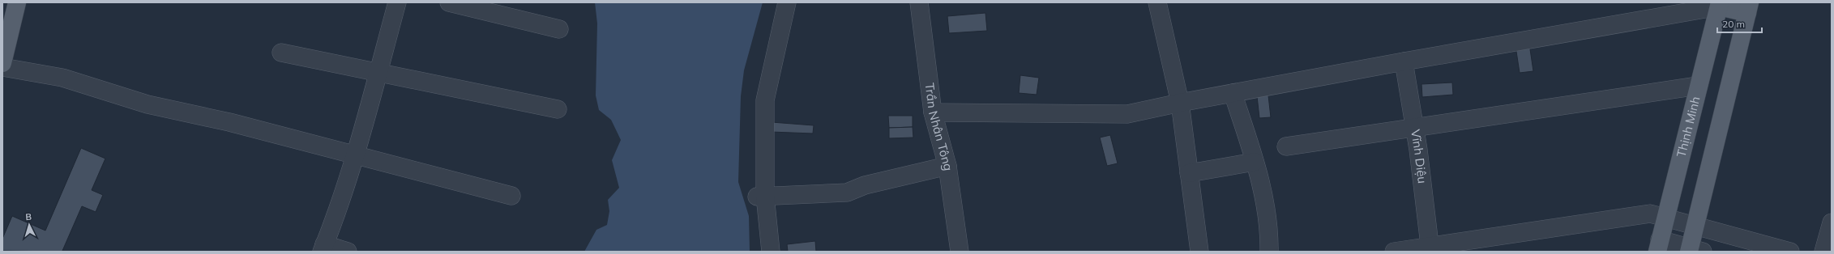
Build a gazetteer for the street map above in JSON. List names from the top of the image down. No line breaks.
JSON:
{"streets":{"main road":["Thịnh Minh"],"street":["Trần Nhân Tông","Vĩnh Diệu"]},"scale_bar":"20 m","north":"top"}
